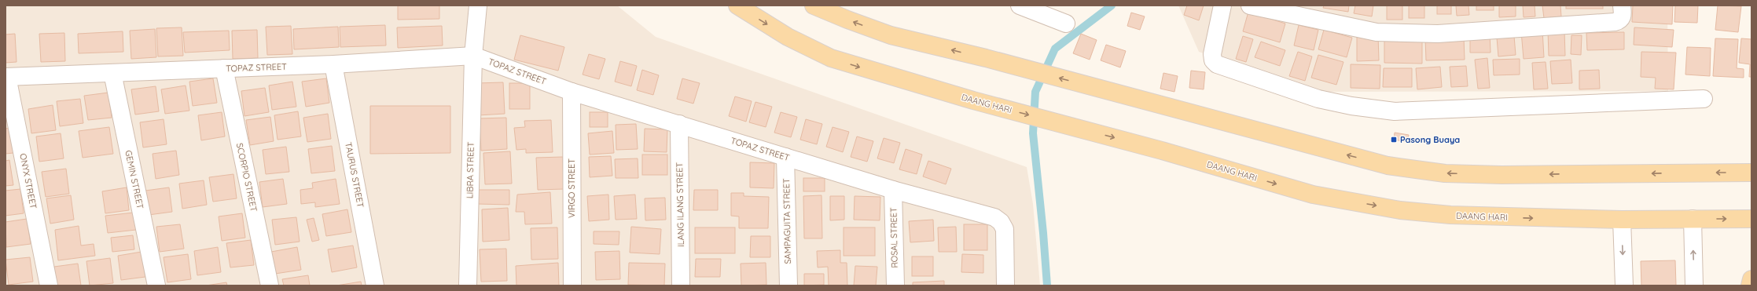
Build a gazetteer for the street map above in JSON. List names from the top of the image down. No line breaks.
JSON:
{"streets":{"main road":["DAANG HARI"],"street":["TOPAZ STREET","LIBRA STREET","TAURUS STREET","SCORPIO STREET","GEMIN STREET","ONYX STREET","VIRGO STREET","ILANG ILANG STREET","SAMPAGUITA STREET","ROSAL STREET"]},"crossings":[["TOPAZ STREET","LIBRA STREET"],["TOPAZ STREET","TAURUS STREET"],["TOPAZ STREET","SCORPIO STREET"],["TOPAZ STREET","GEMIN STREET"],["TOPAZ STREET","ONYX STREET"],["TOPAZ STREET","VIRGO STREET"],["TOPAZ STREET","ILANG ILANG STREET"],["TOPAZ STREET","SAMPAGUITA STREET"],["TOPAZ STREET","ROSAL STREET"]],"places":{"transit":["Pasong Buaya"]}}
